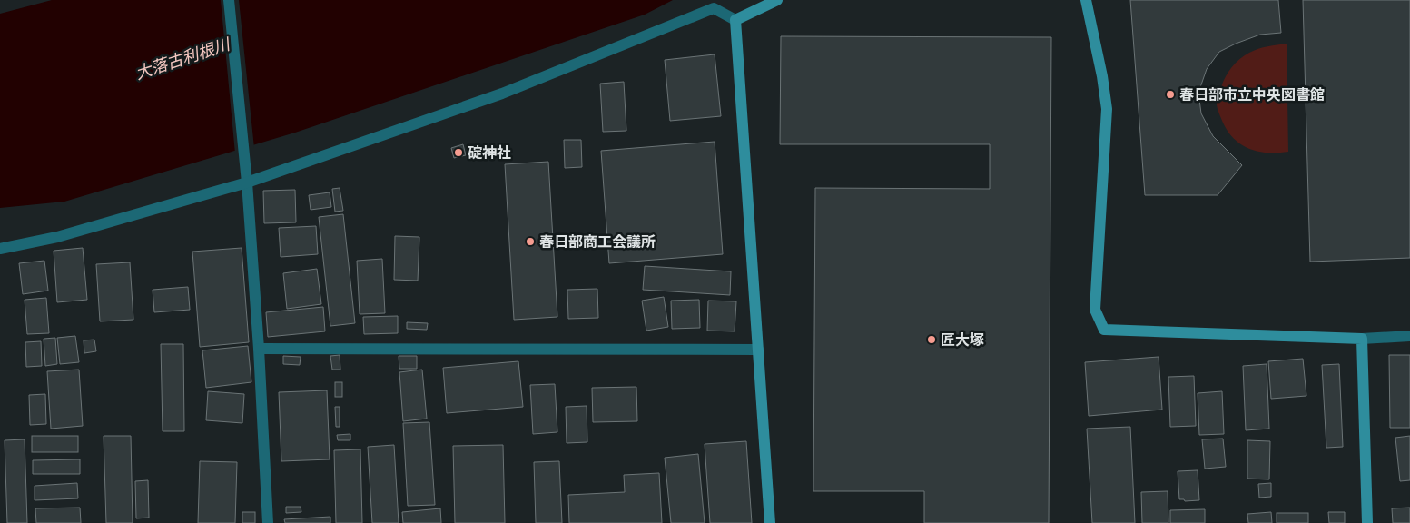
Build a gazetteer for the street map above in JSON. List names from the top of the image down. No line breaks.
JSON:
{"water":["大落古利根川"],"places":["春日部市立中央図書館","碇神社","春日部商工会議所","匠大塚"]}
